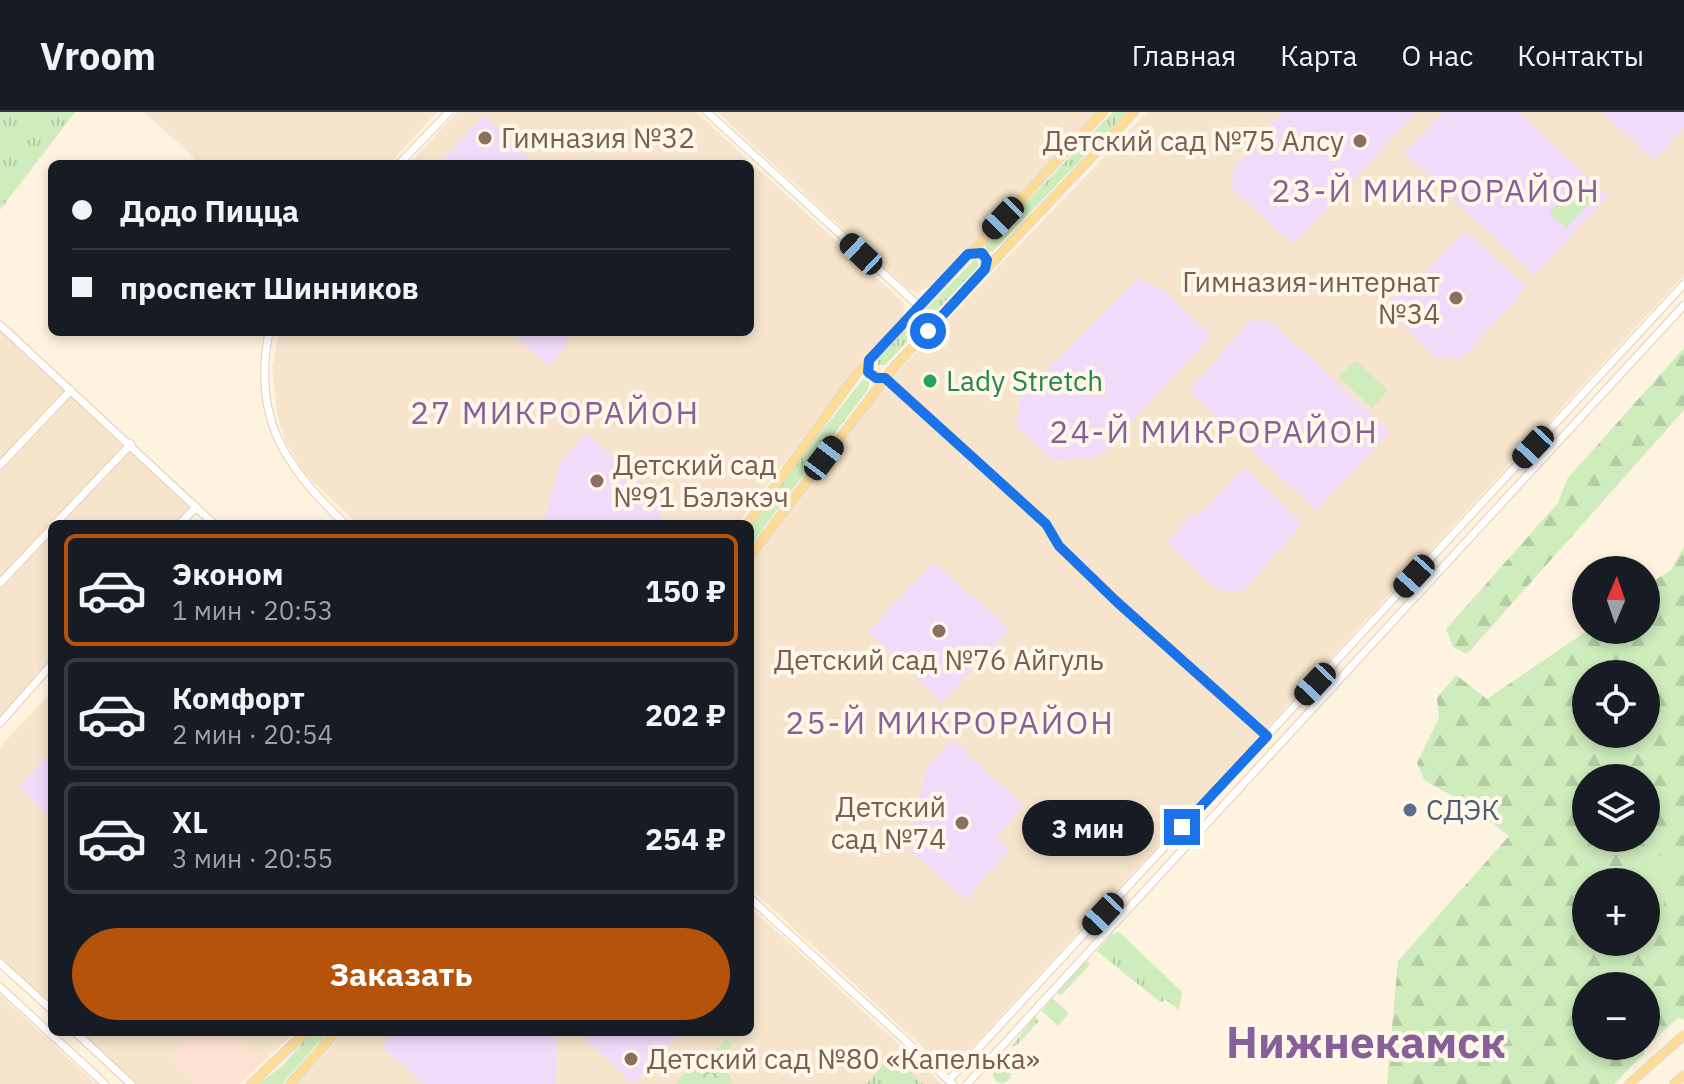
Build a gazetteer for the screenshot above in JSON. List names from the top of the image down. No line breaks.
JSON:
{"districts":["23-Й МИКРОРАЙОН","27 МИКРОРАЙОН","24-Й МИКРОРАЙОН","25-Й МИКРОРАЙОН","Нижнекамск"],"places":["Гимназия №32","Детский сад №75 Алсу","Гимназия-интернат №34","Lady Stretch","Детский сад №91 Бэлэкэч","Детский сад №76 Айгуль","СДЭК","Детский сад №74","Детский сад №80 «Капелька»"],"north":"top","page":{"header":"Vroom","nav":["Главная","Карта","О нас","Контакты"],"banner":["Додо Пицца","проспект Шинников"],"list":[{"name":"Эконом","note":"1 мин · 20:53","value":"150 ₽"},{"name":"Комфорт","note":"2 мин · 20:54","value":"202 ₽"},{"name":"XL","note":"3 мин · 20:55","value":"254 ₽"}],"map_buttons":["+","−"],"bubble":"3 мин","buttons":"Заказать"}}
